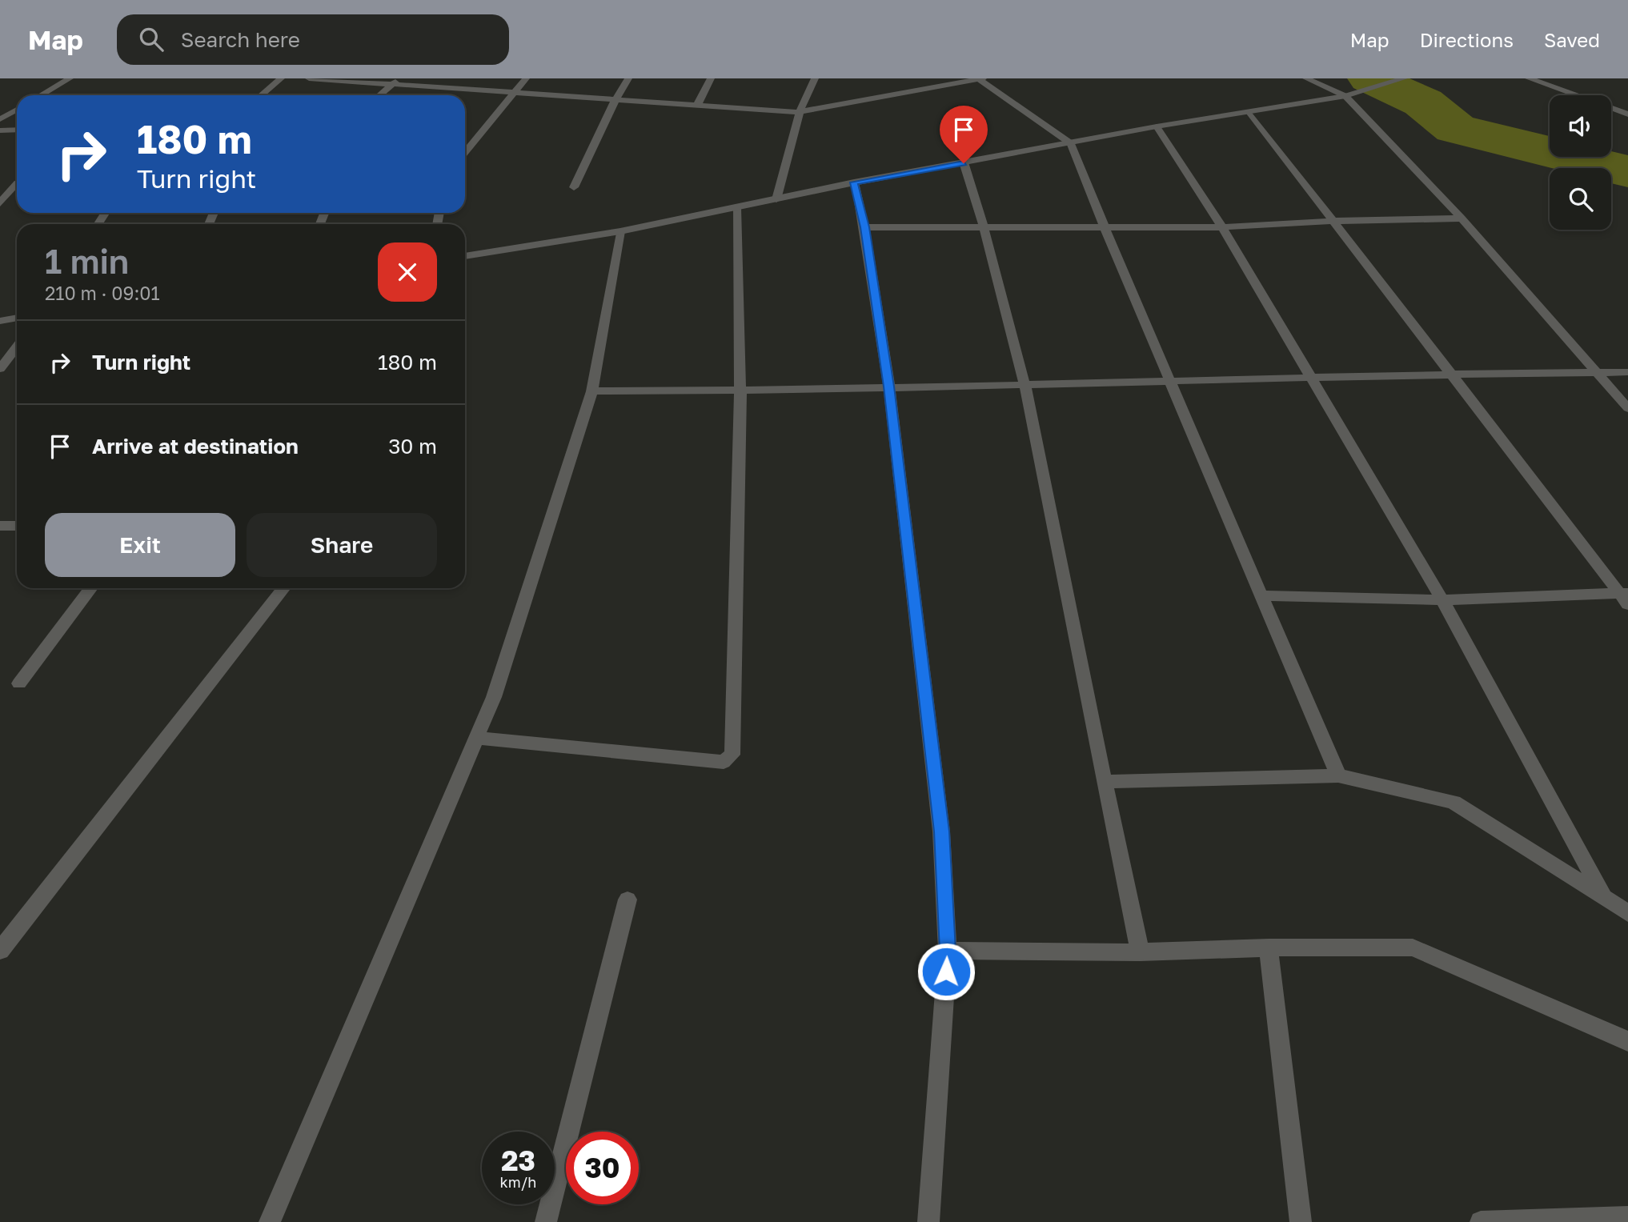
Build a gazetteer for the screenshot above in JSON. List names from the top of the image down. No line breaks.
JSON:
{"page":{"header":"Map","search":"Search here","nav":["Map","Directions","Saved"],"turn":["180 m","Turn right"],"heading":["1 min","210 m · 09:01"],"list":[{"name":"Turn right","value":"180 m"},{"name":"Arrive at destination","value":"30 m"}],"buttons":["Exit","Share"],"speed":"23 km/h","limit":"30"}}
